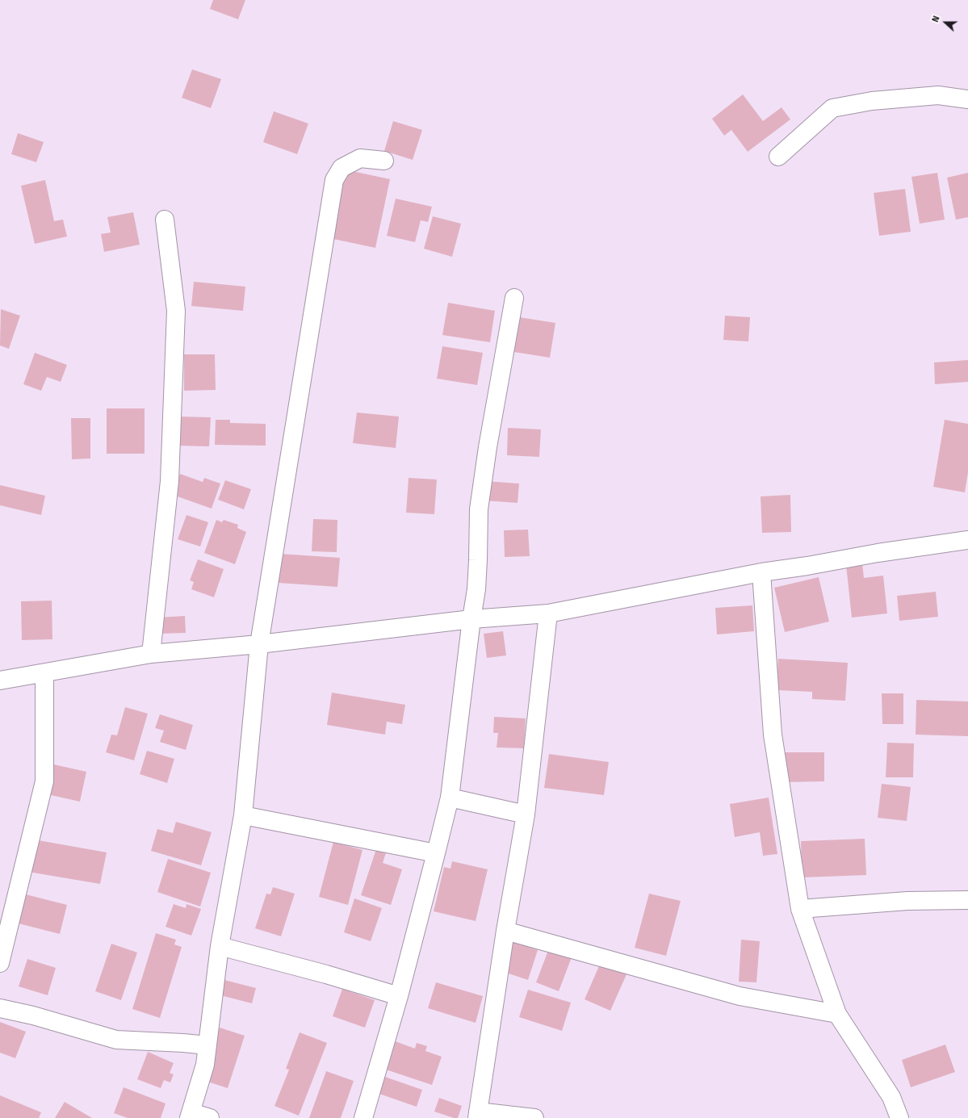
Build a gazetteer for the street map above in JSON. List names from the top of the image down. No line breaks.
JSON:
{"north":"left"}
